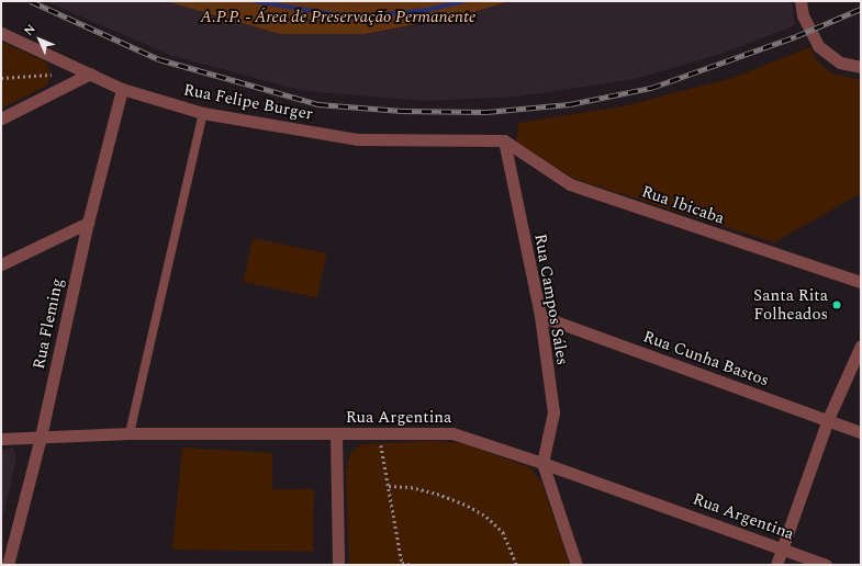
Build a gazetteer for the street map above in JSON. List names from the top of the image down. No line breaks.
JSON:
{"streets":{"street":["Rua Felipe Burger","Rua Ibicaba","Rua Campos Sáles","Rua Fleming","Rua Cunha Bastos","Rua Argentina"]},"crossings":[["Rua Felipe Burger","Rua Ibicaba"],["Rua Felipe Burger","Rua Campos Sáles"],["Rua Felipe Burger","Rua Fleming"],["Rua Ibicaba","Rua Campos Sáles"],["Rua Campos Sáles","Rua Cunha Bastos"],["Rua Campos Sáles","Rua Argentina"],["Rua Fleming","Rua Argentina"]],"parks":["A.P.P. - Área de Preservação Permanente"],"places":["Santa Rita Folheados"],"north":"top left"}
